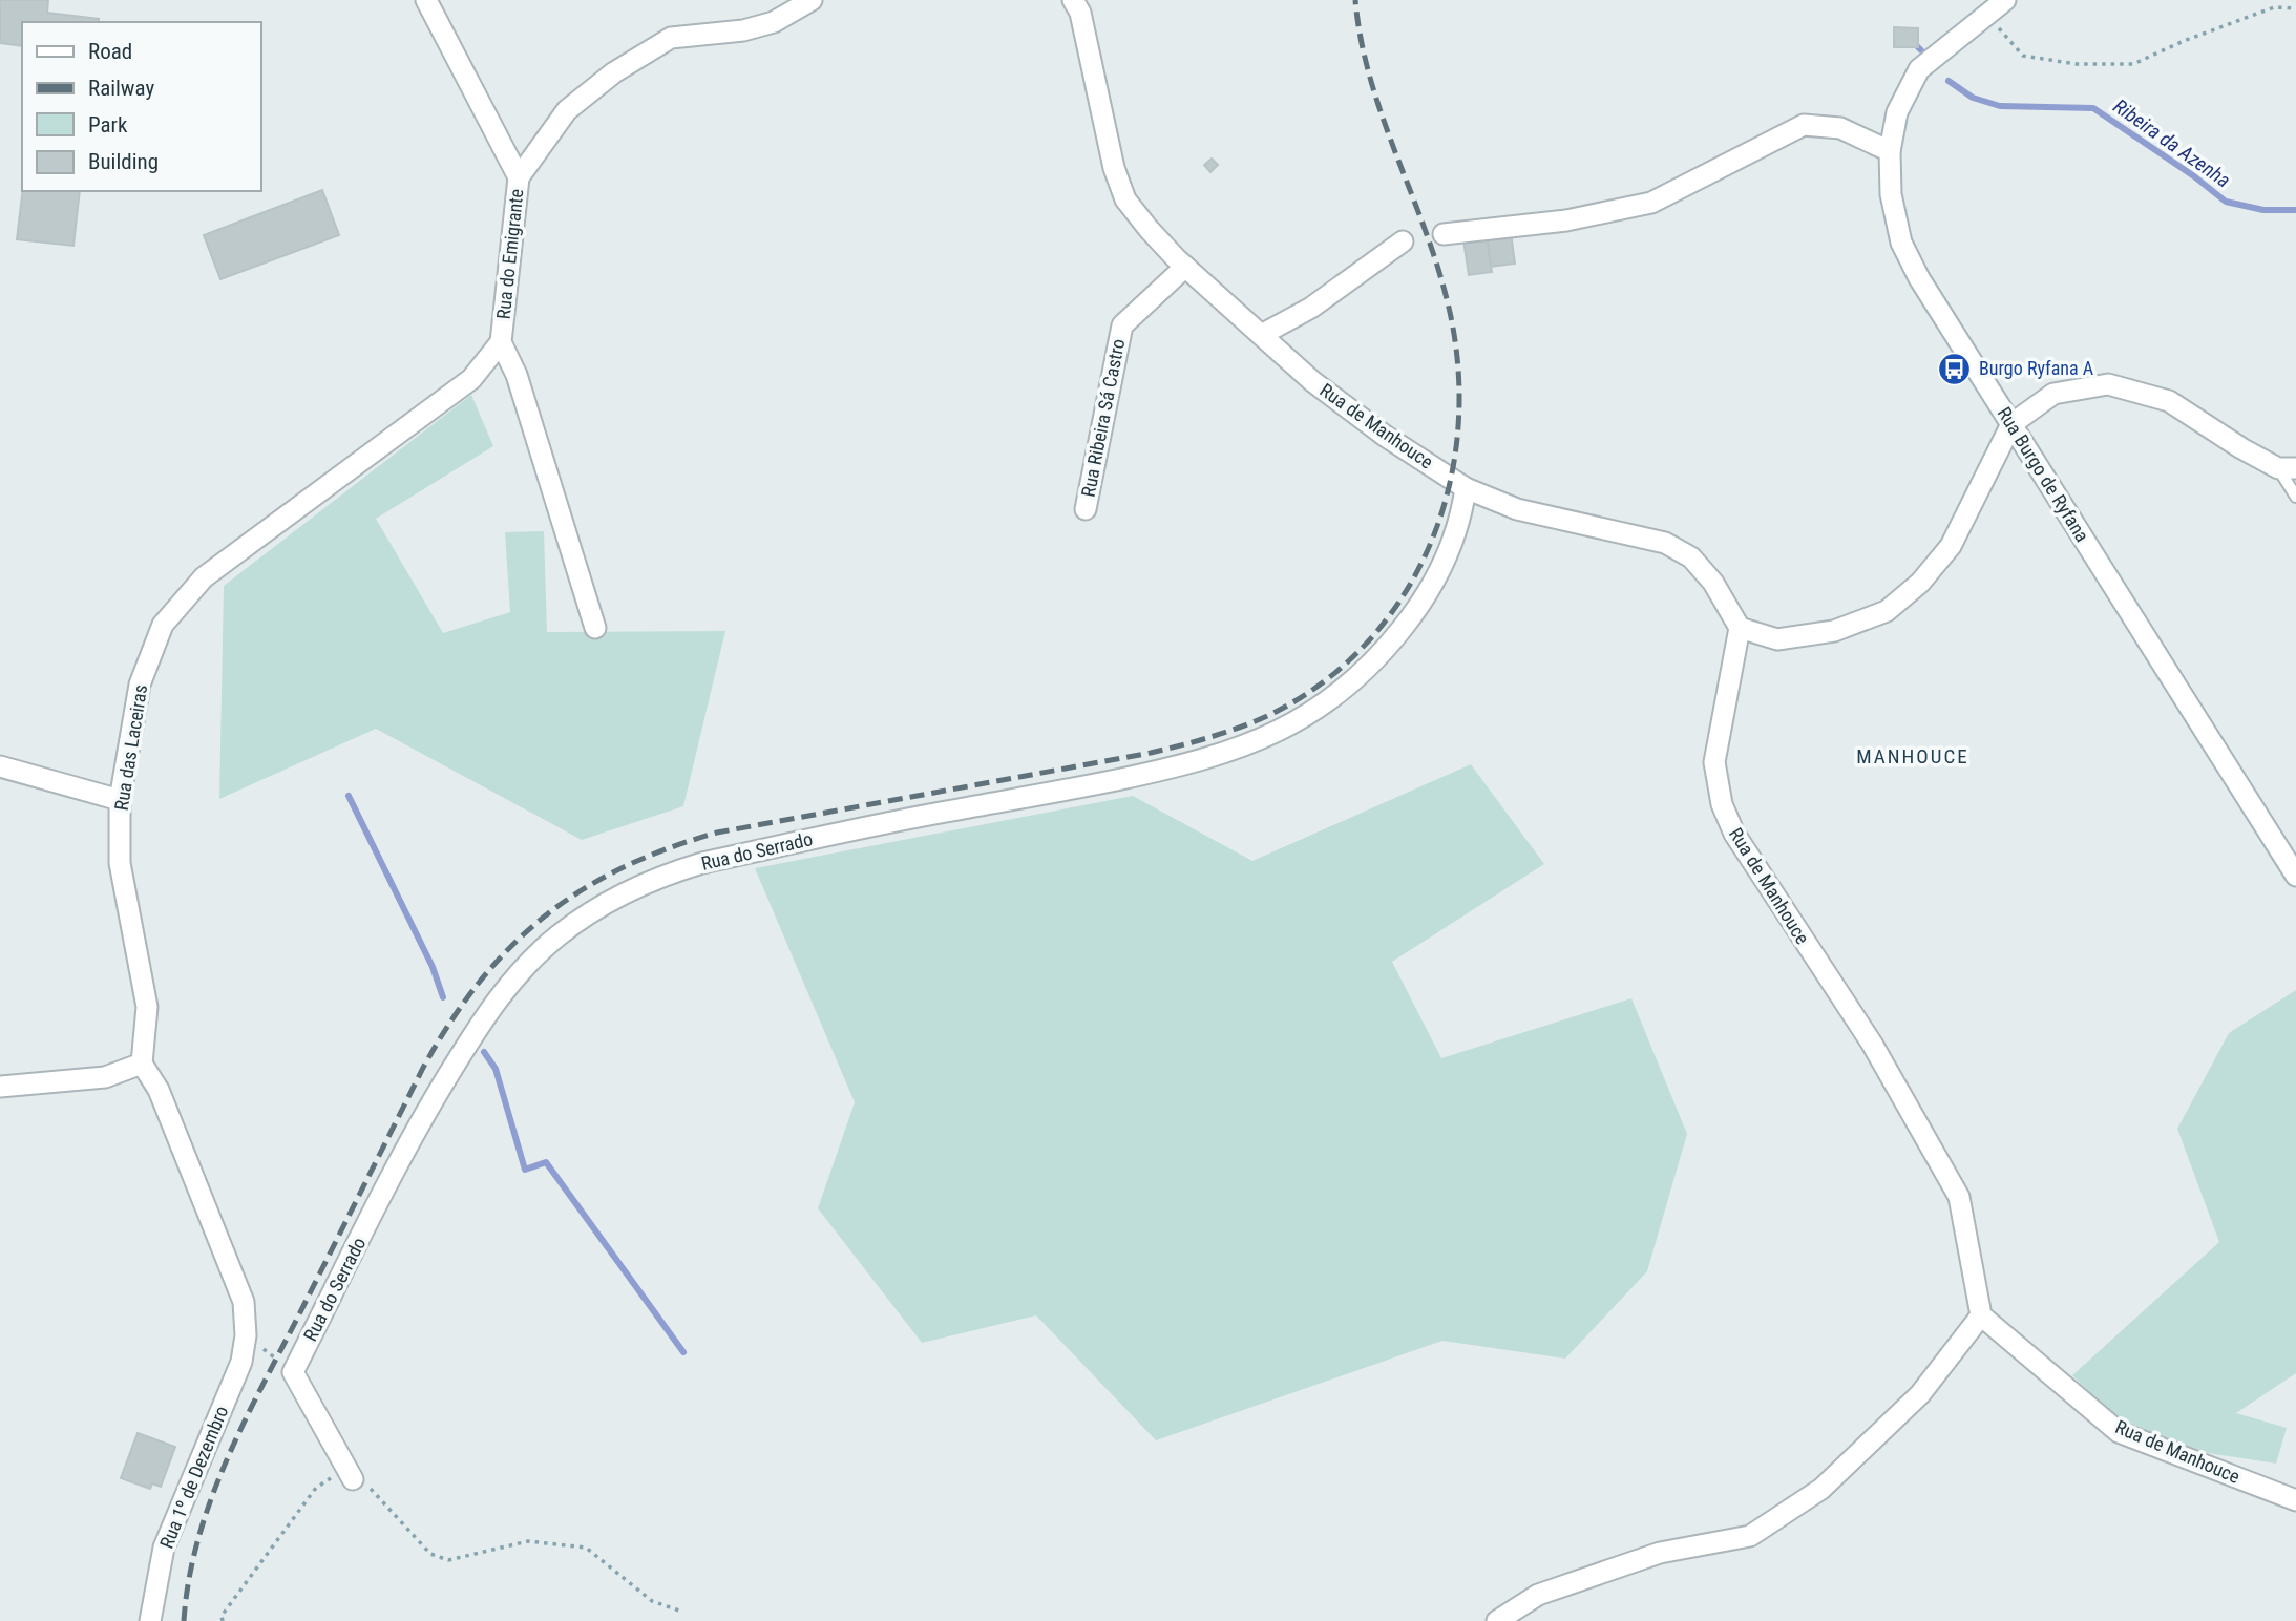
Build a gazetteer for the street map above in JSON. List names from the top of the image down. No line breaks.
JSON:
{"streets":{"street":["Rua do Emigrante","Rua Ribeira Sá Castro","Rua de Manhouce","Rua Burgo de Ryfana","Rua das Laceiras","Rua do Serrado","Rua 1º de Dezembro"]},"crossings":[["Rua do Emigrante","Rua das Laceiras"],["Rua Ribeira Sá Castro","Rua de Manhouce"],["Rua de Manhouce","Rua do Serrado"]],"districts":["MANHOUCE"],"water":["Ribeira da Azenha"],"places":{"bus stop":["Burgo Ryfana A"]},"legend":["Road","Railway","Park","Building"]}
